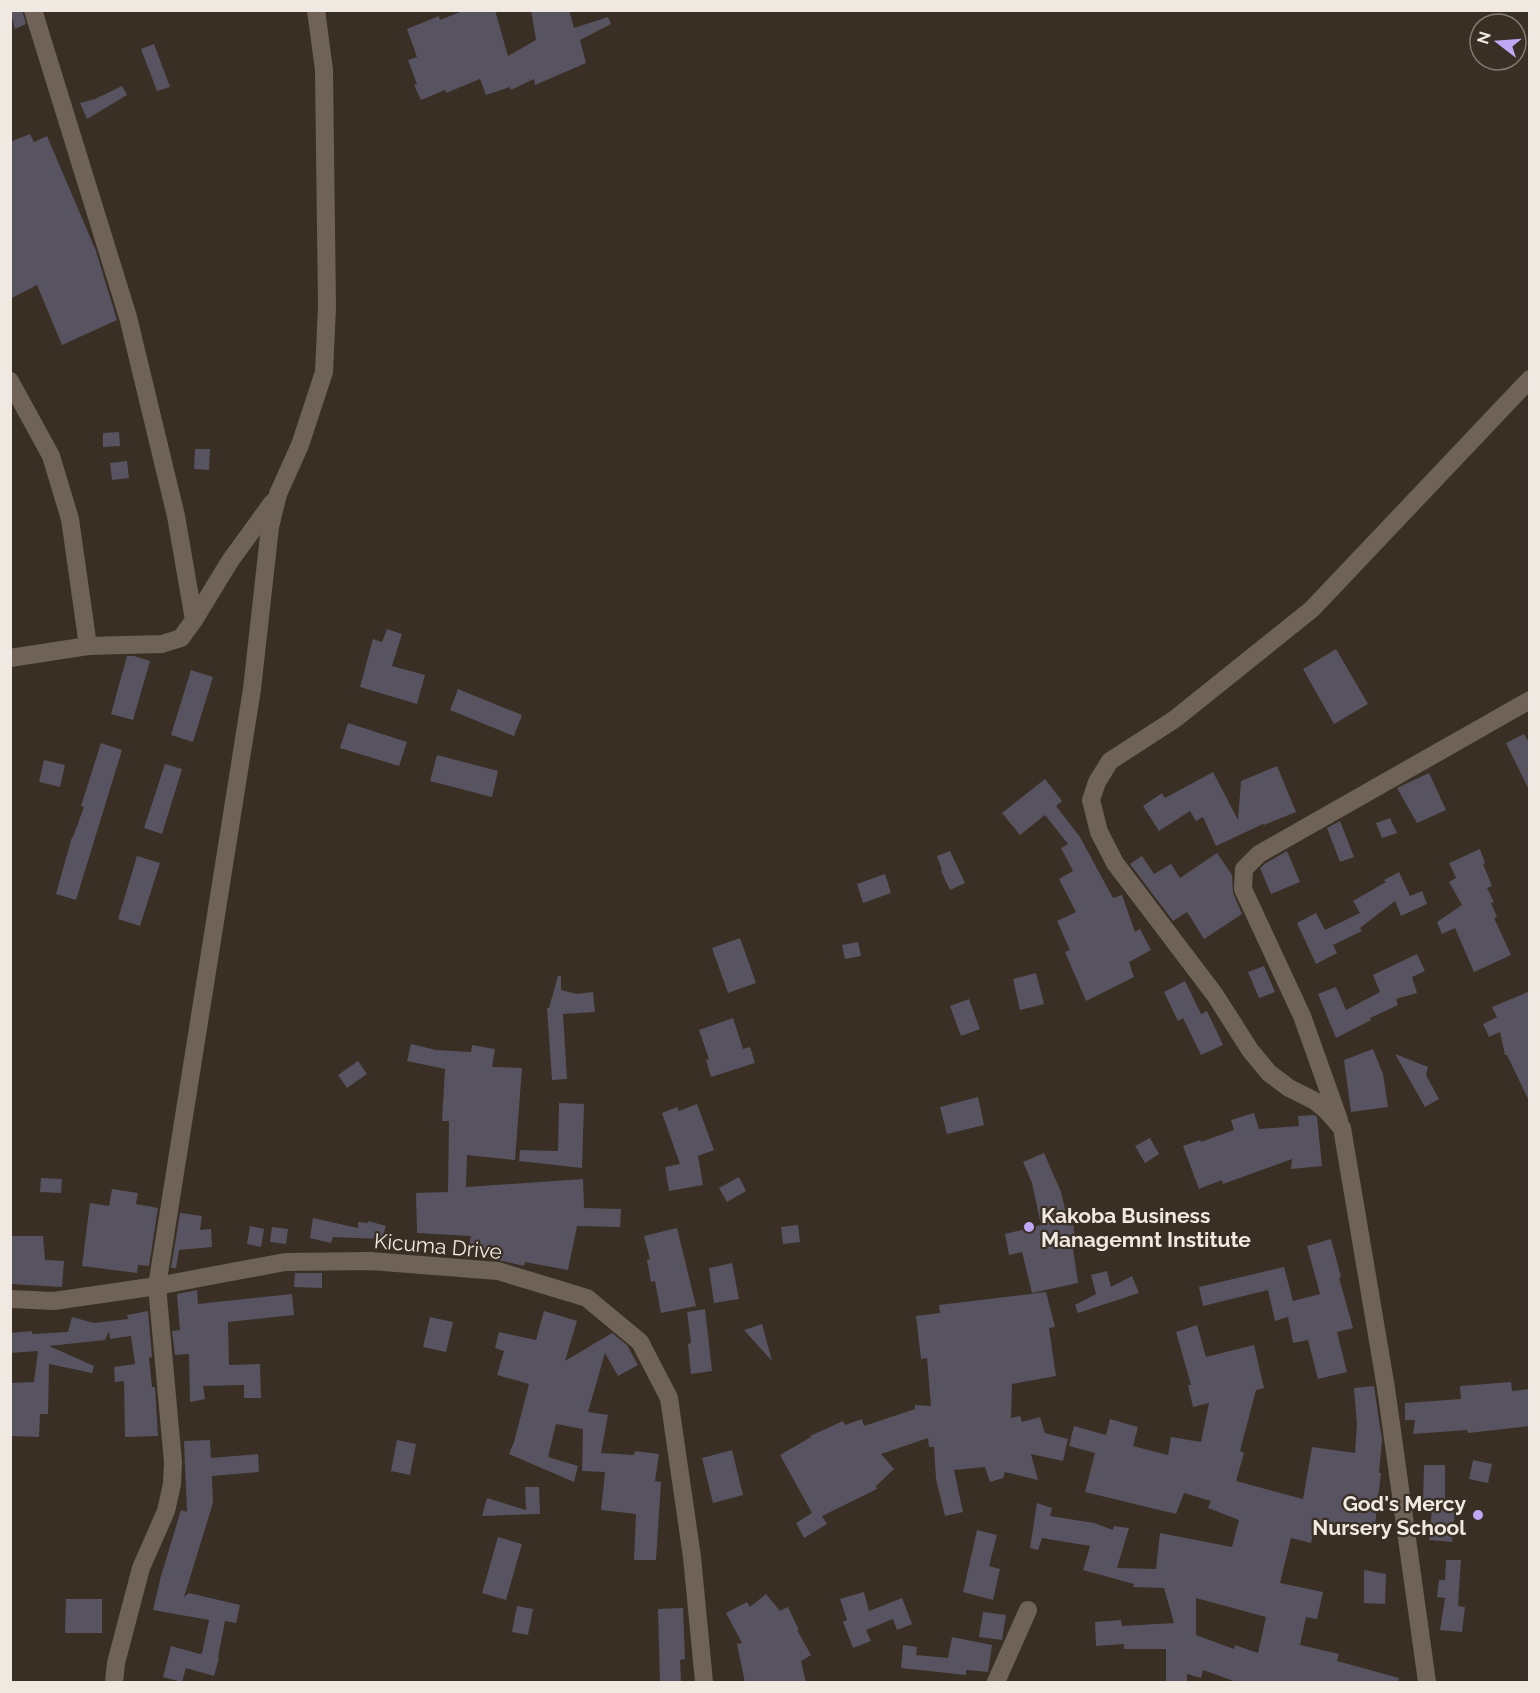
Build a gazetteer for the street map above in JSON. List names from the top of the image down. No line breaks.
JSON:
{"streets":{"street":["Kicuma Drive"]},"places":["Kakoba Business Managemnt Institute","God's Mercy Nursery School"],"north":"left"}
